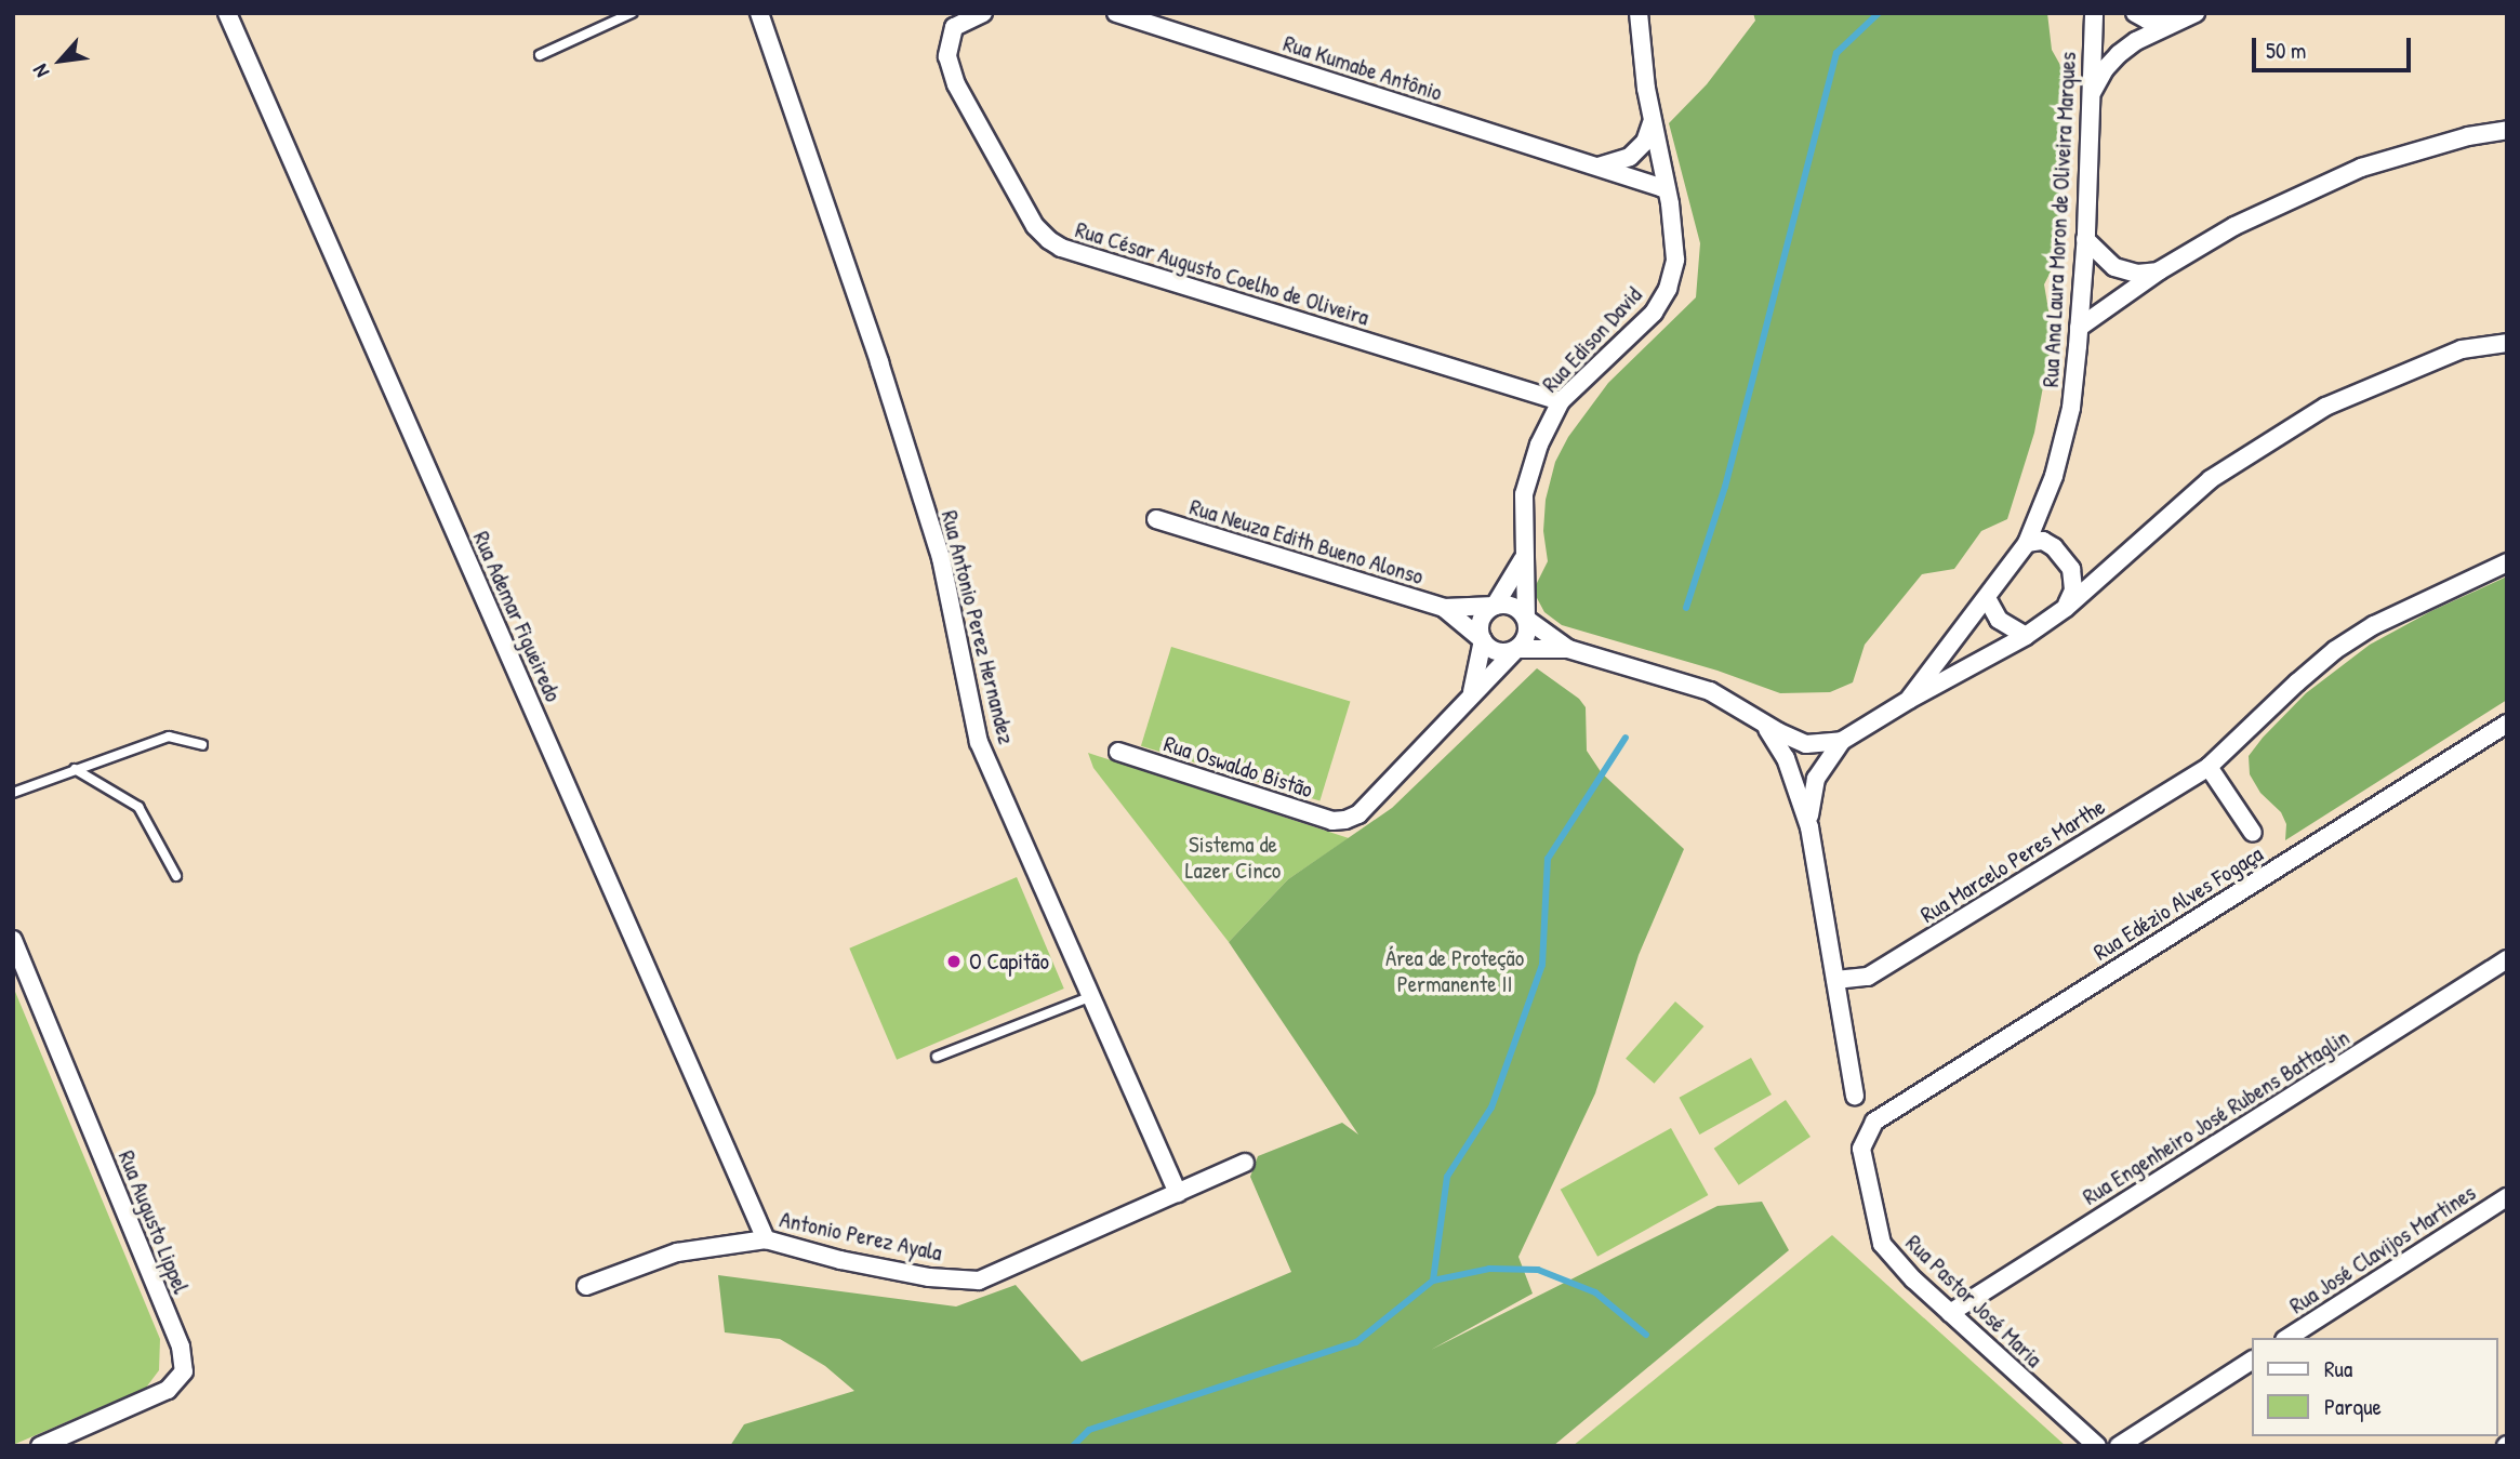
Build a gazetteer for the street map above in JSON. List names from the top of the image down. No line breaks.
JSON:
{"streets":{"street":["Rua Kumabe Antônio","Rua Ana Laura Moron de Oliveira Marques","Rua César Augusto Coelho de Oliveira","Rua Edison David","Rua Neuza Edith Bueno Alonso","Rua Ademar Figueiredo","Rua Antonio Perez Hernandez","Rua Oswaldo Bistão","Rua Marcelo Peres Marthe","Rua Edézio Alves Fogaça","Rua Engenheiro José Rubens Battaglin","Rua Augusto Lippel","Antonio Perez Ayala","Rua José Clavijos Martines","Rua Pastor José Maria"]},"crossings":[["Rua Kumabe Antônio","Rua Edison David"],["Rua César Augusto Coelho de Oliveira","Rua Edison David"],["Rua Edison David","Rua Neuza Edith Bueno Alonso"],["Rua Ademar Figueiredo","Antonio Perez Ayala"],["Rua Antonio Perez Hernandez","Antonio Perez Ayala"],["Rua Edézio Alves Fogaça","Rua Pastor José Maria"],["Rua Engenheiro José Rubens Battaglin","Rua Pastor José Maria"]],"parks":["Sistema de Lazer Cinco","Área de Proteção Permanente II"],"places":["O Capitão"],"legend":["Rua","Parque"],"scale_bar":"50 m","north":"bottom left"}
